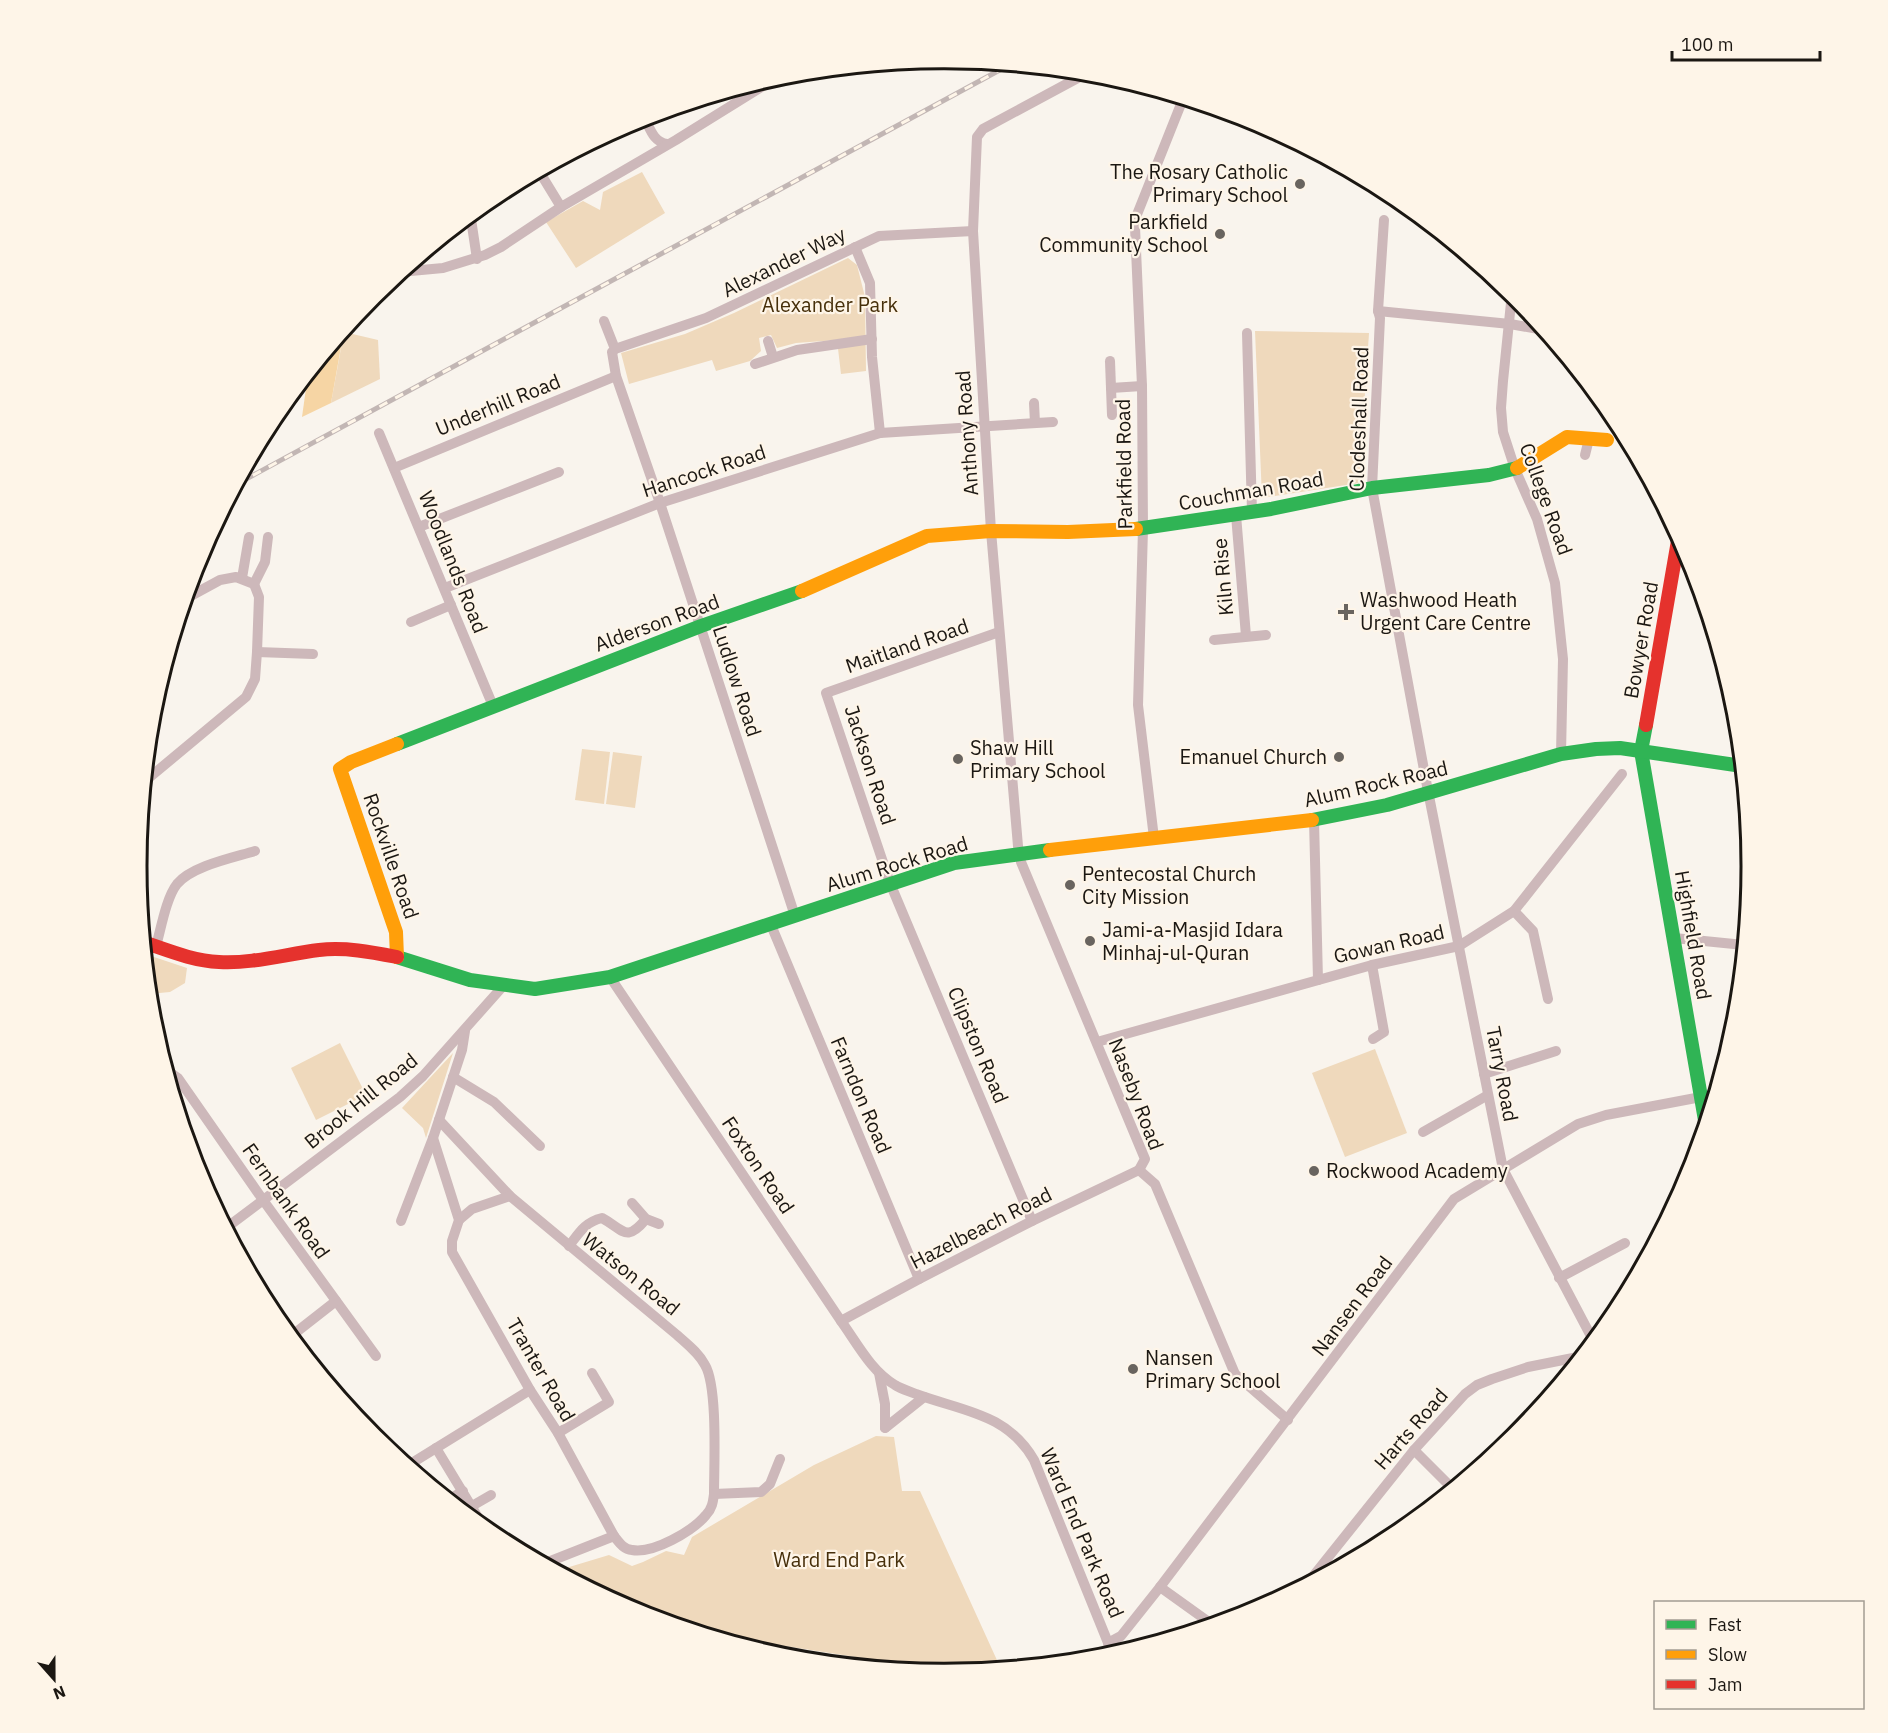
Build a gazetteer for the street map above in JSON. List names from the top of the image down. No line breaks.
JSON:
{"streets":{"street":["Alexander Way","Underhill Road","Clodeshall Road","Anthony Road","Parkfield Road","Hancock Road","Couchman Road","College Road","Woodlands Road","Kiln Rise","Alderson Road","Bowyer Road","Maitland Road","Ludlow Road","Jackson Road","Alum Rock Road","Rockville Road","Highfield Road","Gowan Road","Clipston Road","Tarry Road","Naseby Road","Farndon Road","Brook Hill Road","Foxton Road","Fernbank Road","Hazelbeach Road","Watson Road","Nansen Road","Tranter Road","Harts Road","Ward End Park Road"]},"crossings":[["Alexander Way","Anthony Road"],["Alexander Way","Ludlow Road"],["Underhill Road","Woodlands Road"],["Underhill Road","Ludlow Road"],["Clodeshall Road","Couchman Road"],["Clodeshall Road","Alum Rock Road"],["Clodeshall Road","Tarry Road"],["Anthony Road","Hancock Road"],["Anthony Road","Couchman Road"],["Anthony Road","Alderson Road"],["Anthony Road","Maitland Road"],["Anthony Road","Alum Rock Road"],["Anthony Road","Naseby Road"],["Parkfield Road","Couchman Road"],["Parkfield Road","Alum Rock Road"],["Hancock Road","Woodlands Road"],["Hancock Road","Ludlow Road"],["Couchman Road","College Road"],["Couchman Road","Kiln Rise"],["Couchman Road","Alderson Road"],["College Road","Alum Rock Road"],["Woodlands Road","Alderson Road"],["Alderson Road","Ludlow Road"],["Alderson Road","Rockville Road"],["Bowyer Road","Alum Rock Road"],["Bowyer Road","Highfield Road"],["Maitland Road","Jackson Road"],["Ludlow Road","Alum Rock Road"],["Jackson Road","Alum Rock Road"],["Jackson Road","Clipston Road"],["Alum Rock Road","Rockville Road"],["Alum Rock Road","Highfield Road"],["Alum Rock Road","Clipston Road"],["Alum Rock Road","Tarry Road"],["Alum Rock Road","Naseby Road"],["Alum Rock Road","Farndon Road"],["Alum Rock Road","Brook Hill Road"],["Alum Rock Road","Foxton Road"],["Highfield Road","Nansen Road"],["Gowan Road","Tarry Road"],["Gowan Road","Naseby Road"],["Clipston Road","Hazelbeach Road"],["Tarry Road","Nansen Road"],["Naseby Road","Hazelbeach Road"],["Naseby Road","Nansen Road"],["Farndon Road","Hazelbeach Road"],["Brook Hill Road","Fernbank Road"],["Foxton Road","Hazelbeach Road"],["Foxton Road","Ward End Park Road"],["Nansen Road","Ward End Park Road"]],"parks":["Alexander Park","Ward End Park"],"places":{"other":["The Rosary Catholic Primary School","Parkfield Community School","Emanuel Church","Shaw Hill Primary School","Pentecostal Church City Mission","Jami-a-Masjid Idara Minhaj-ul-Quran","Rockwood Academy","Nansen Primary School"],"health":["Washwood Heath Urgent Care Centre"]},"legend":["Fast","Slow","Jam"],"scale_bar":"100 m","north":"bottom"}
